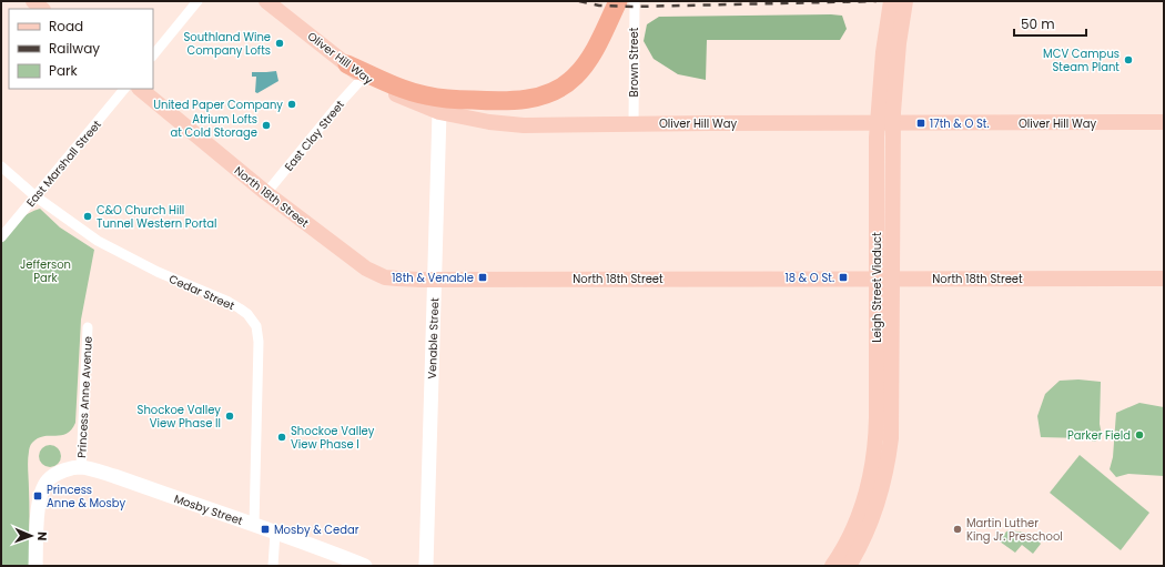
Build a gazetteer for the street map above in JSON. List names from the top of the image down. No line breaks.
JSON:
{"streets":{"main road":["Oliver Hill Way","North 18th Street","Leigh Street Viaduct","Venable Street","Mosby Street"],"street":["Brown Street","East Clay Street","East Marshall Street","Cedar Street","Princess Anne Avenue"]},"crossings":[["Oliver Hill Way","Brown Street"],["Oliver Hill Way","East Clay Street"],["Oliver Hill Way","Venable Street"],["East Clay Street","North 18th Street"],["East Marshall Street","Cedar Street"],["North 18th Street","Venable Street"],["Cedar Street","Mosby Street"],["Princess Anne Avenue","Mosby Street"]],"parks":["Jefferson Park"],"places":{"other":["Southland Wine Company Lofts","MCV Campus Steam Plant","United Paper Company","Atrium Lofts at Cold Storage","C&O Church Hill Tunnel Western Portal","Shockoe Valley View Phase II","Parker Field","Shockoe Valley View Phase I","Martin Luther King Jr. Preschool"],"transit":["17th & O St.","18th & Venable","18 & O St.","Princess Anne & Mosby","Mosby & Cedar"]},"legend":["Road","Railway","Park"],"scale_bar":"50 m","north":"right"}
